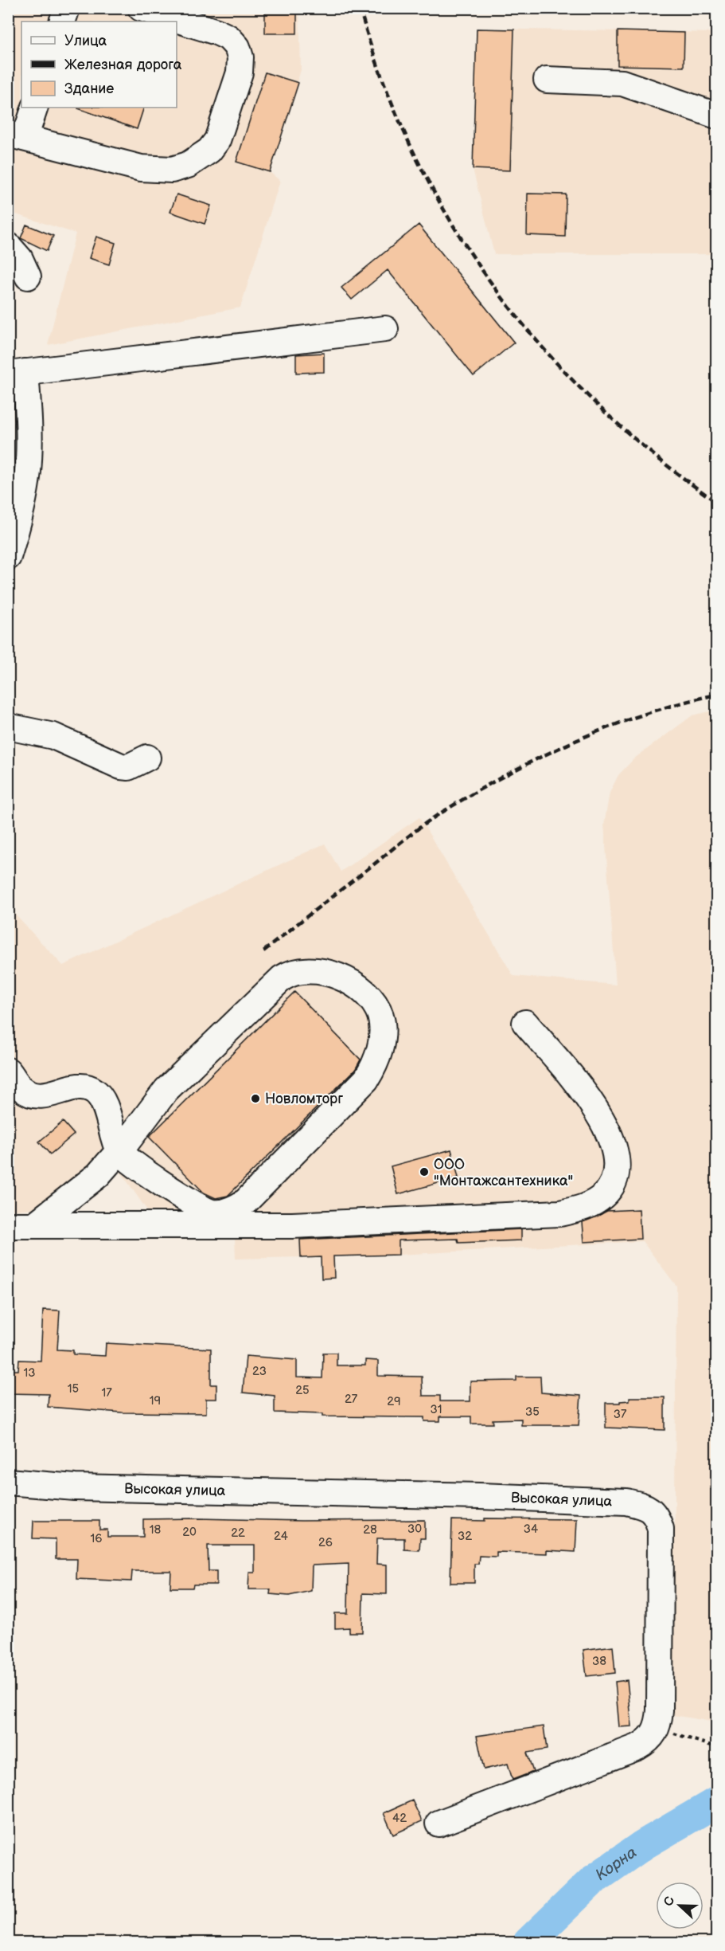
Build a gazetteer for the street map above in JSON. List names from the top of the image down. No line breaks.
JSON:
{"streets":{"street":["Высокая улица"]},"water":["Корна"],"places":["Новломторг","ООО \"Монтажсантехника\""],"house_numbers":["23","13","15","25","17","27","19","29","31","35","37","30","34","18","28","20","22","24","32","16","26","38","42"],"legend":["Улица","Железная дорога","Здание"],"north":"left"}
